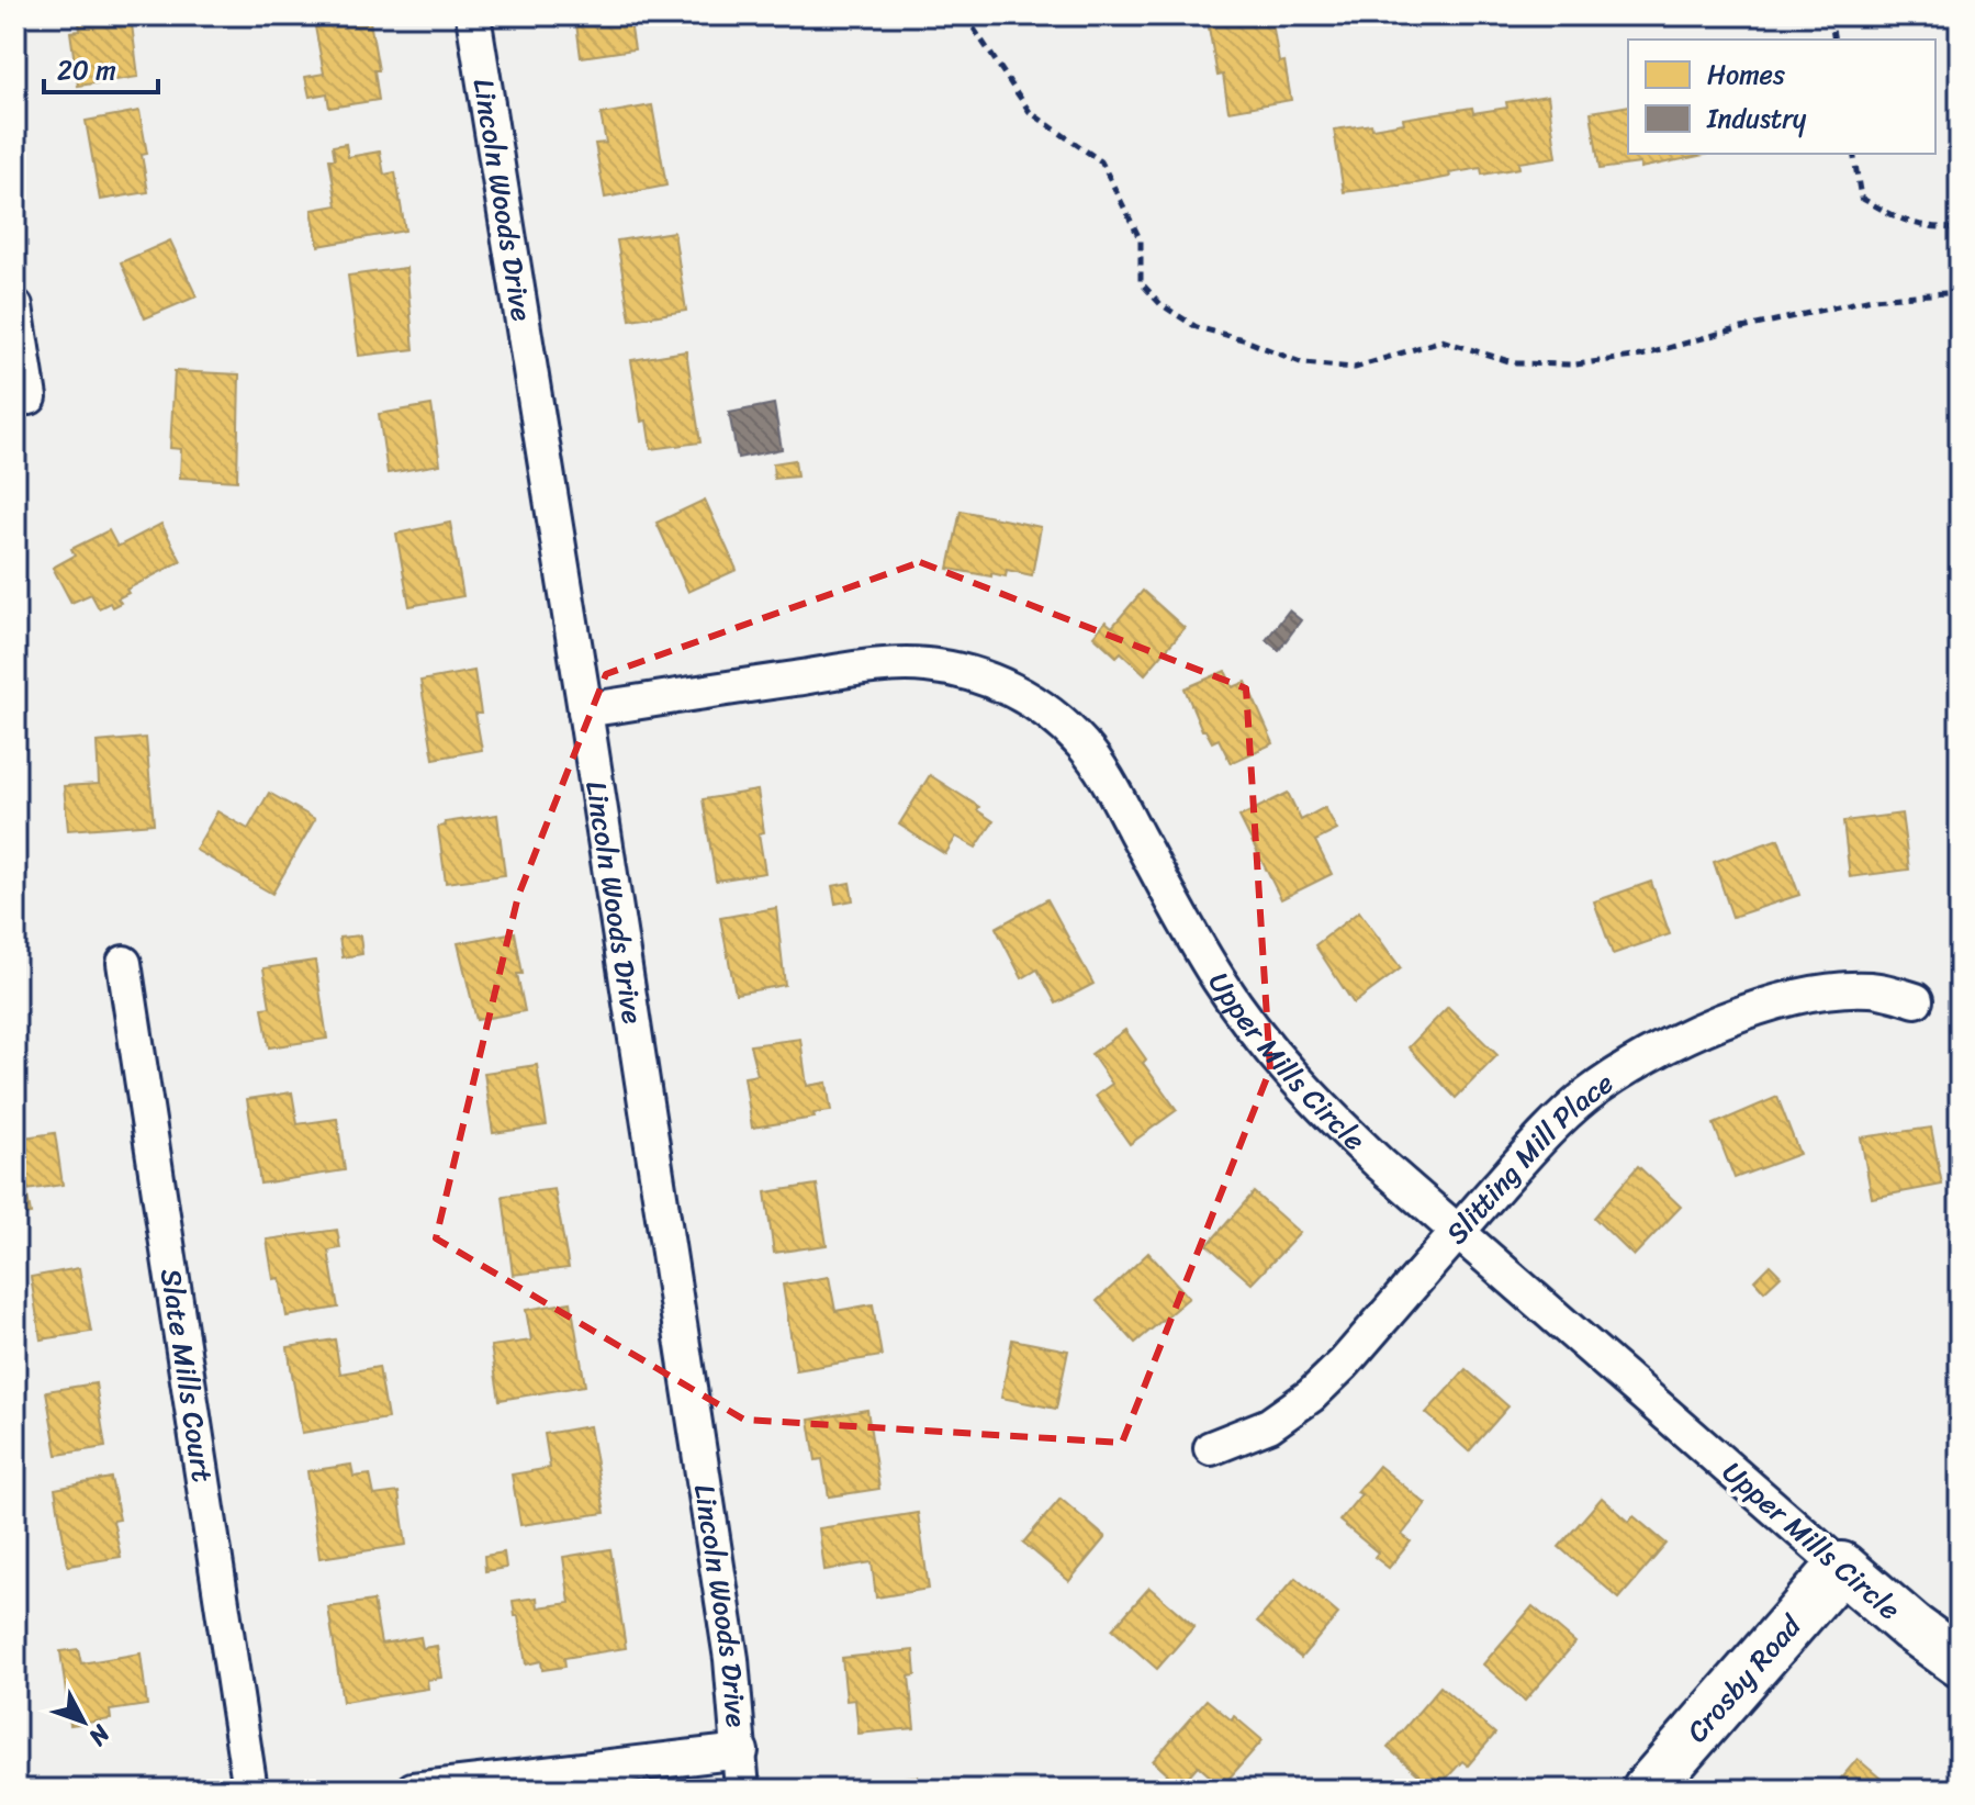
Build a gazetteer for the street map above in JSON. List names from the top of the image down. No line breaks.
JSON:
{"streets":{"street":["Lincoln Woods Drive","Upper Mills Circle","Slitting Mill Place","Slate Mills Court","Crosby Road"]},"crossings":[["Lincoln Woods Drive","Upper Mills Circle"],["Upper Mills Circle","Slitting Mill Place"],["Upper Mills Circle","Crosby Road"]],"legend":["Homes","Industry"],"scale_bar":"20 m","north":"bottom right"}
